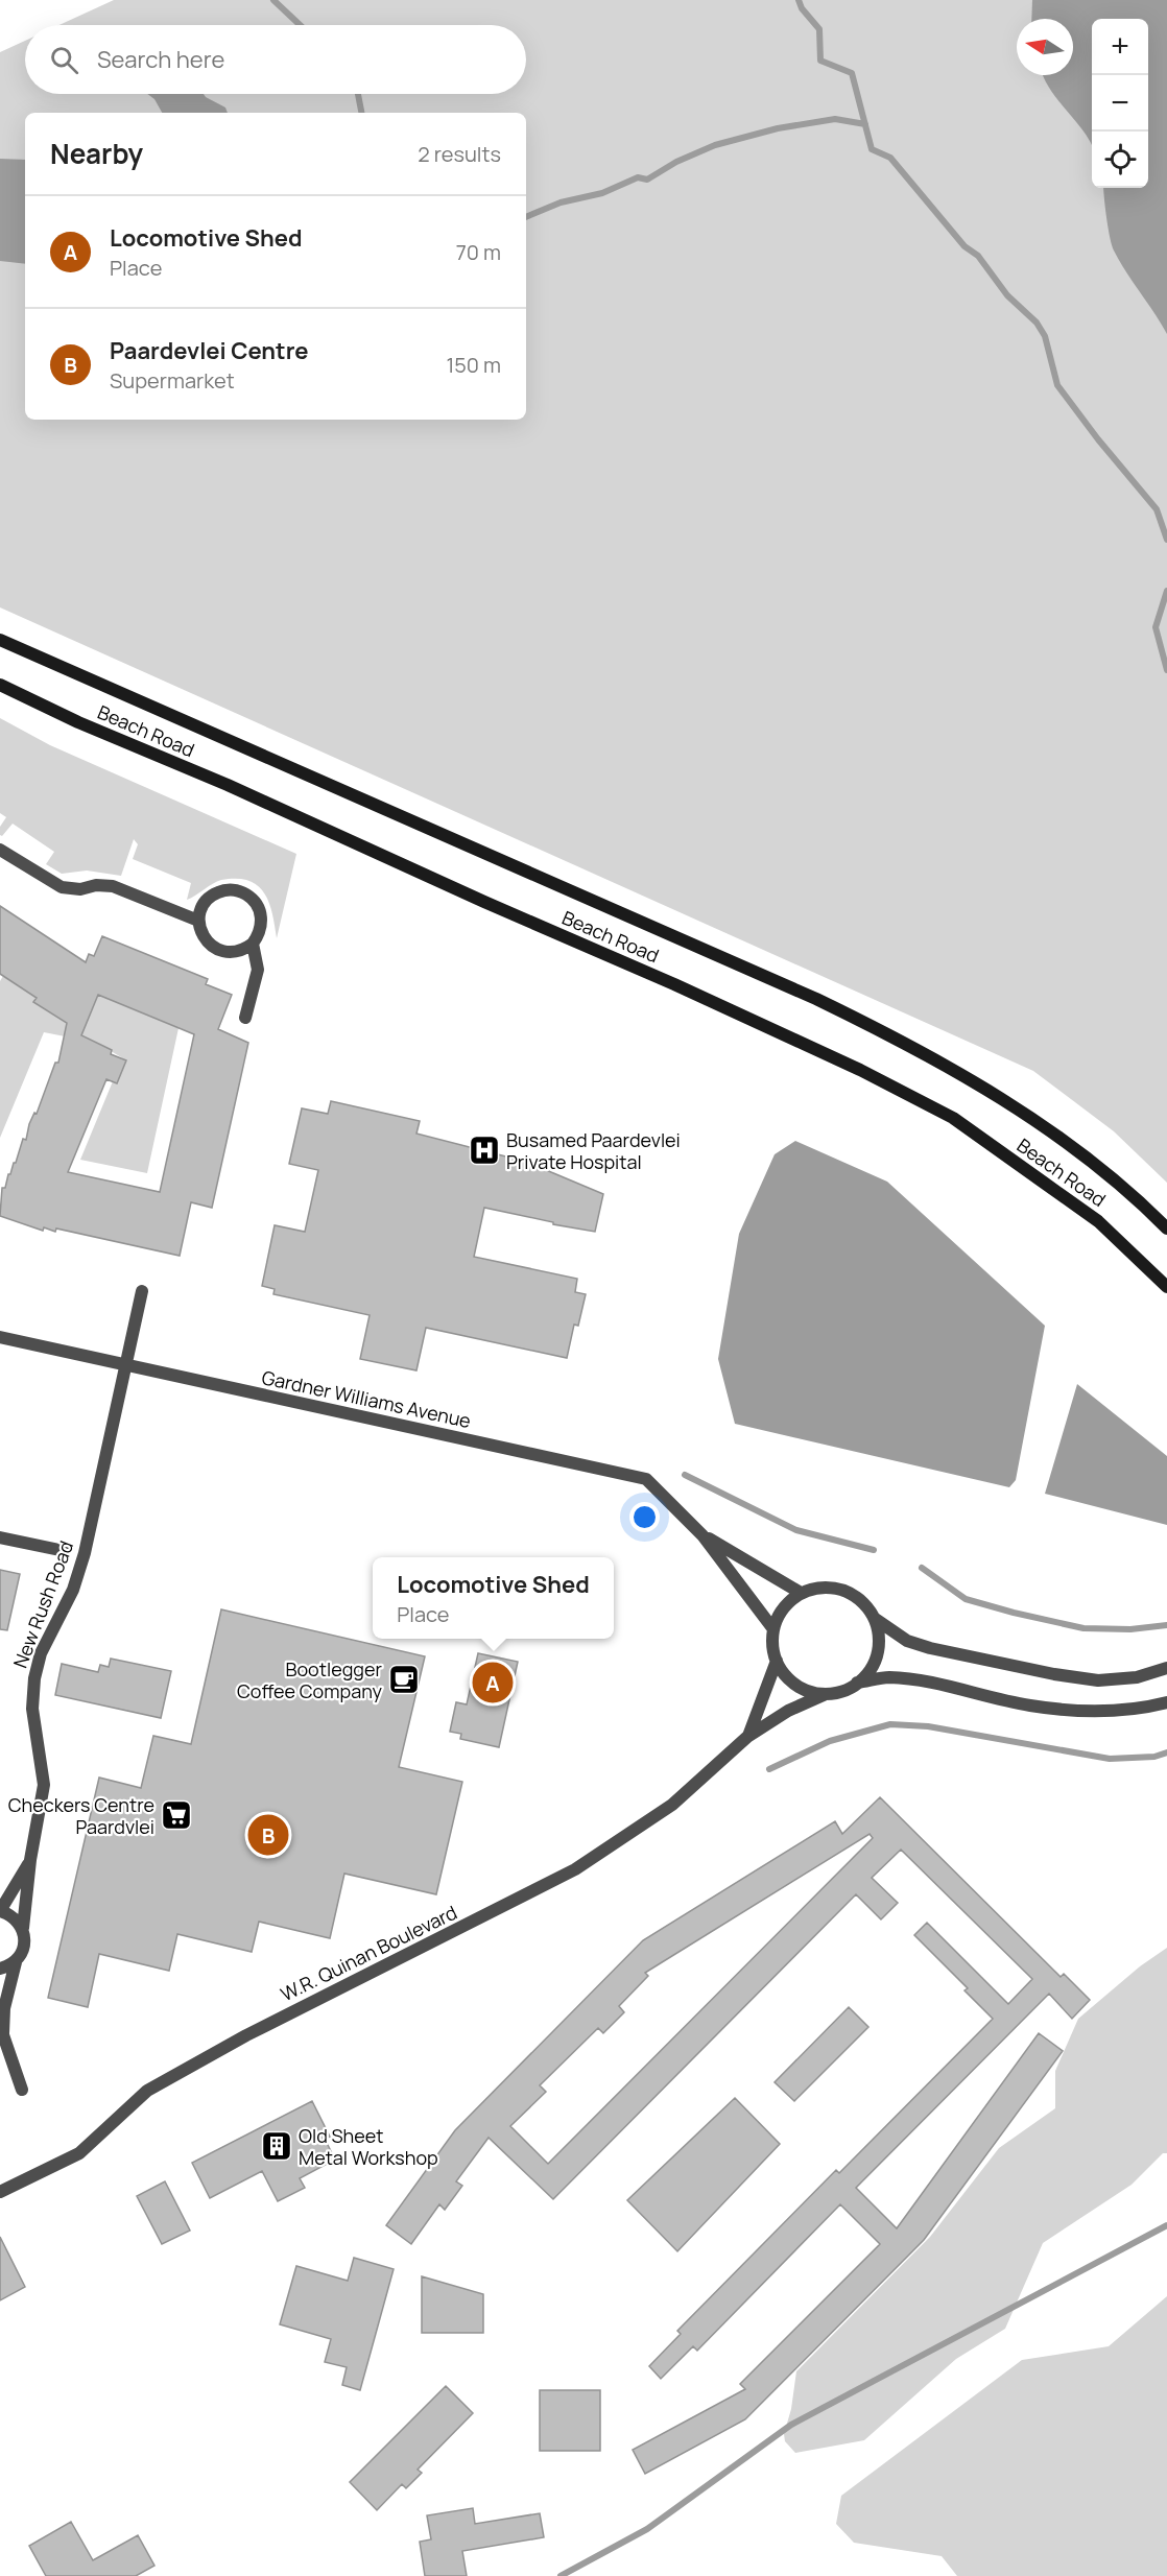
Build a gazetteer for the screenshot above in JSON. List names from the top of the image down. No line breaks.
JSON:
{"streets":{"main road":["Beach Road"],"street":["Gardner Williams Avenue","New Rush Road","W.R. Quinan Boulevard"]},"crossings":[["Gardner Williams Avenue","New Rush Road"],["Gardner Williams Avenue","W.R. Quinan Boulevard"]],"places":{"hospital":["Busamed Paardevlei Private Hospital"],"cafe":["Bootlegger Coffee Company"],"supermarket":["Checkers Centre Paardvlei"],"building":["Old Sheet Metal Workshop"]},"north":"left","page":{"map_buttons":["+","−"],"search":"Search here","heading":["Nearby","2 results"],"list":[{"mark":"A","name":"Locomotive Shed","note":"Place","value":"70 m"},{"mark":"B","name":"Paardevlei Centre","note":"Supermarket","value":"150 m"}],"popup":["Locomotive Shed","Place"],"pins":["A","B"]}}
